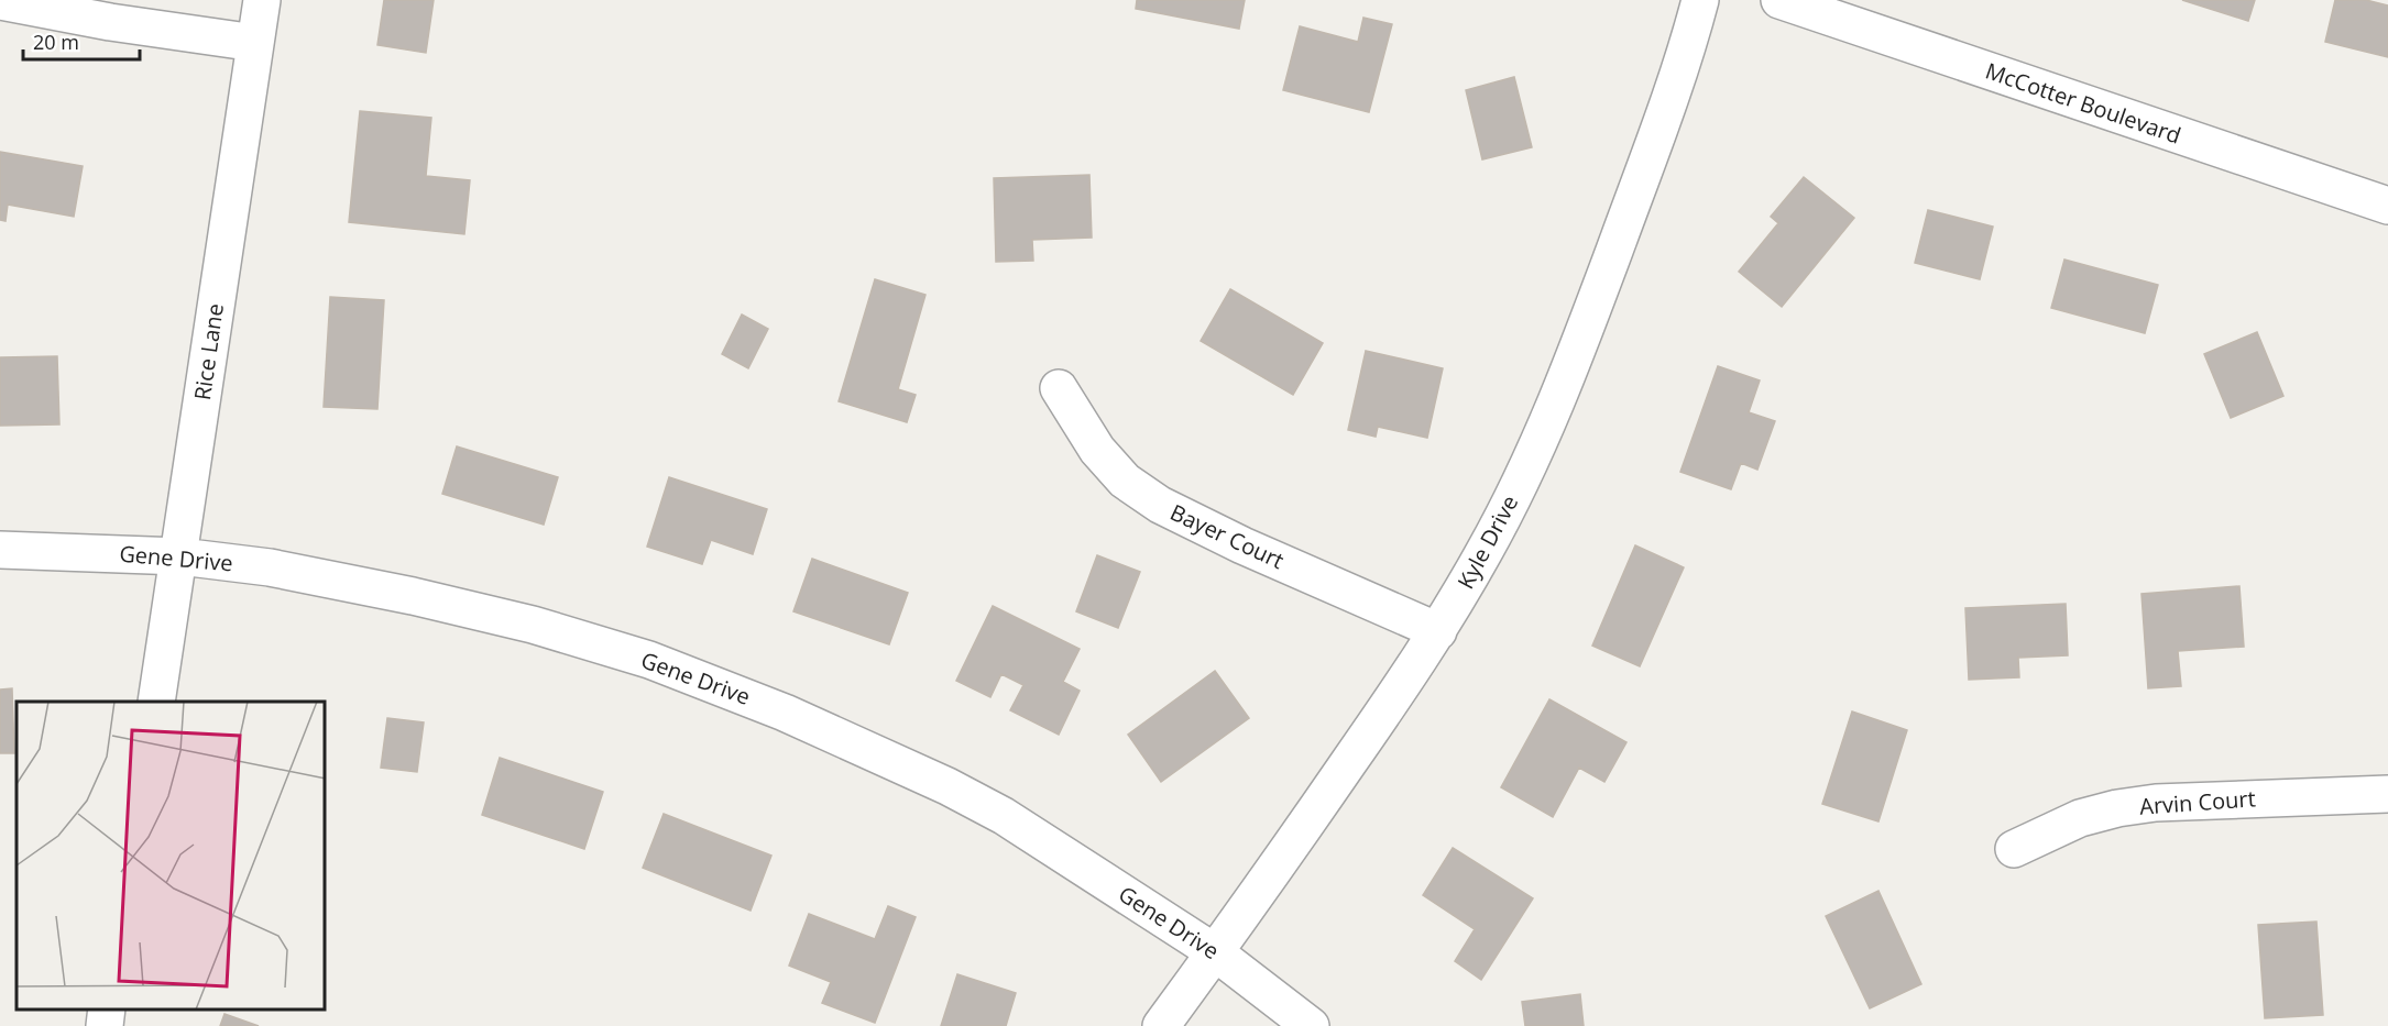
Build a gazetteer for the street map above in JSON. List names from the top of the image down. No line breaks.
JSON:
{"streets":{"street":["McCotter Boulevard","Rice Lane","Bayer Court","Kyle Drive","Gene Drive","Arvin Court"]},"crossings":[["Rice Lane","Gene Drive"],["Bayer Court","Kyle Drive"],["Kyle Drive","Gene Drive"]],"scale_bar":"20 m"}
